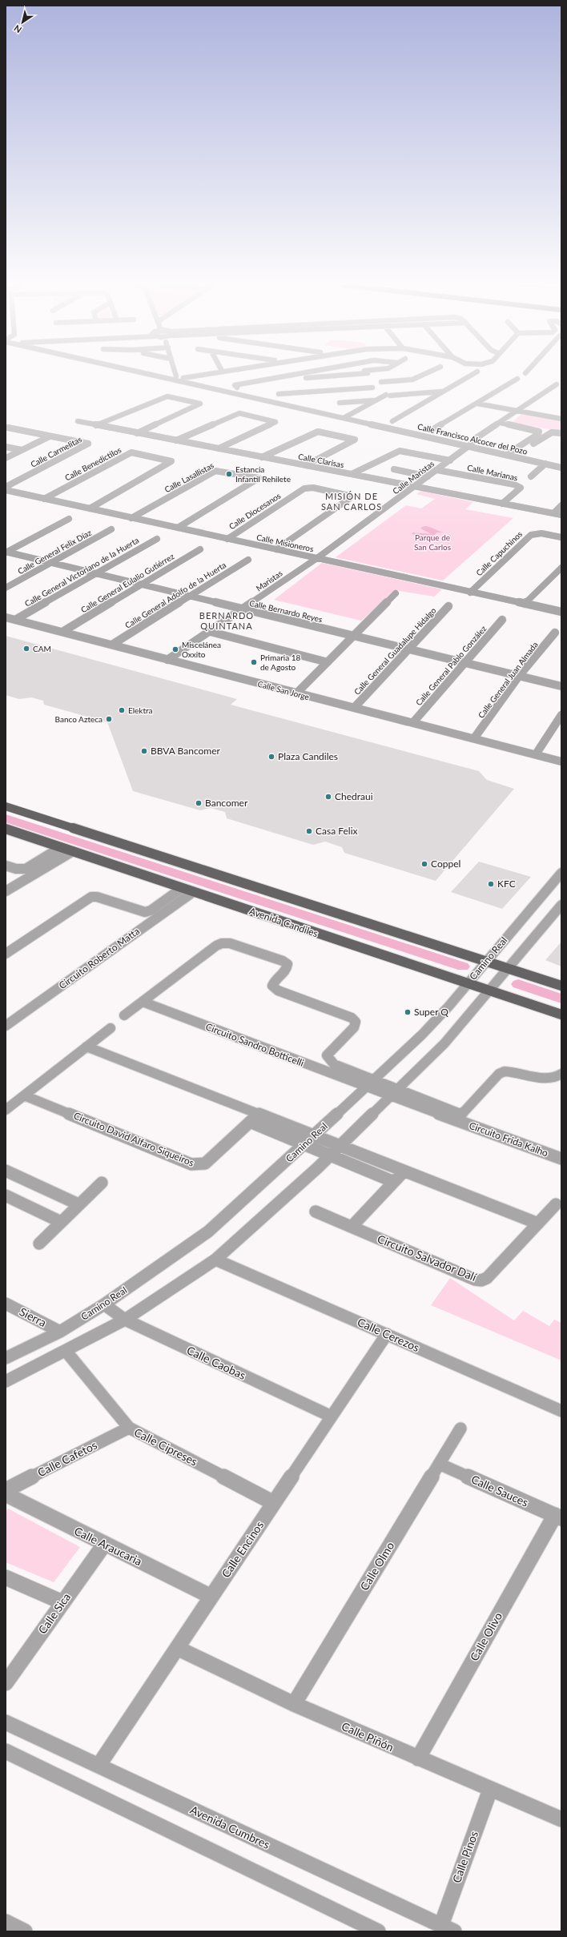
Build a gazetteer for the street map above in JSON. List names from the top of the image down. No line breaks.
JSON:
{"streets":{"main road":["Avenida Candiles"],"street":["Calle Francisco Alcocer del Pozo","Calle Carmelitas","Calle Clarisas","Calle Benedictilos","Calle Marianas","Calle Lasallistas","Calle Maristas","Calle Diocesanos","Calle Misioneros","Calle General Felix Díaz","Calle Capuchinos","Calle General Victoriano de la Huerta","Maristas","Calle General Eulalio Gutiérrez","Calle General Adolfo de la Huerta","Calle Bernardo Reyes","Calle General Guadalupe Hidalgo","Calle General Pablo González","Calle General Juan Almada","Calle San Jorge","Circuito Roberto Matta","Camino Real","Circuito Sandro Botticelli","Circuito David Alfaro Siqueiros","Circuito Frida Kalho","Circuito Salvador Dalí","Sierra","Calle Cerezos","Calle Caobas","Calle Cipreses","Calle Cafetos","Calle Sauces","Calle Araucaria","Calle Encinos","Calle Olmo","Calle Sica","Calle Olivo","Calle Piñón","Avenida Cumbres","Calle Pinos"]},"crossings":[["Calle Francisco Alcocer del Pozo","Calle Maristas"],["Calle Clarisas","Calle Marianas"],["Calle Clarisas","Calle Maristas"],["Calle Benedictilos","Calle Misioneros"],["Calle Marianas","Calle Maristas"],["Calle Lasallistas","Calle Misioneros"],["Calle Maristas","Calle Misioneros"],["Calle Maristas","Maristas"],["Calle Diocesanos","Calle Misioneros"],["Calle Misioneros","Calle Capuchinos"],["Calle Misioneros","Maristas"],["Calle General Felix Díaz","Calle Bernardo Reyes"],["Calle General Victoriano de la Huerta","Calle Bernardo Reyes"],["Calle General Victoriano de la Huerta","Calle San Jorge"],["Maristas","Calle Bernardo Reyes"],["Maristas","Calle San Jorge"],["Calle General Eulalio Gutiérrez","Calle Bernardo Reyes"],["Calle General Eulalio Gutiérrez","Calle San Jorge"],["Calle General Adolfo de la Huerta","Calle Bernardo Reyes"],["Calle General Adolfo de la Huerta","Calle San Jorge"],["Calle Bernardo Reyes","Calle General Guadalupe Hidalgo"],["Calle Bernardo Reyes","Calle General Pablo González"],["Calle Bernardo Reyes","Calle General Juan Almada"],["Calle General Guadalupe Hidalgo","Calle San Jorge"],["Calle General Pablo González","Calle San Jorge"],["Calle General Juan Almada","Calle San Jorge"],["Avenida Candiles","Circuito Roberto Matta"],["Avenida Candiles","Camino Real"],["Camino Real","Circuito Sandro Botticelli"],["Camino Real","Circuito Frida Kalho"],["Camino Real","Sierra"],["Camino Real","Calle Caobas"],["Circuito Sandro Botticelli","Circuito Frida Kalho"],["Calle Cerezos","Calle Encinos"],["Calle Caobas","Calle Encinos"],["Calle Cipreses","Calle Cafetos"],["Calle Cipreses","Calle Encinos"],["Calle Sauces","Calle Olmo"],["Calle Sauces","Calle Olivo"],["Calle Araucaria","Calle Encinos"],["Calle Araucaria","Calle Sica"],["Calle Encinos","Calle Piñón"],["Calle Encinos","Avenida Cumbres"],["Calle Olmo","Calle Piñón"],["Calle Olivo","Calle Piñón"],["Calle Piñón","Calle Pinos"],["Avenida Cumbres","Calle Pinos"]],"districts":["MISIÓN DE SAN CARLOS","BERNARDO QUINTANA"],"parks":["Parque de San Carlos"],"places":["Estancia Infantil Rehilete","CAM","Miscelánea Oxxito","Primaria 18 de Agosto","Elektra","Banco Azteca","BBVA Bancomer","Plaza Candiles","Chedraui","Bancomer","Casa Felix","Coppel","KFC","Super Q"],"north":"bottom left"}
